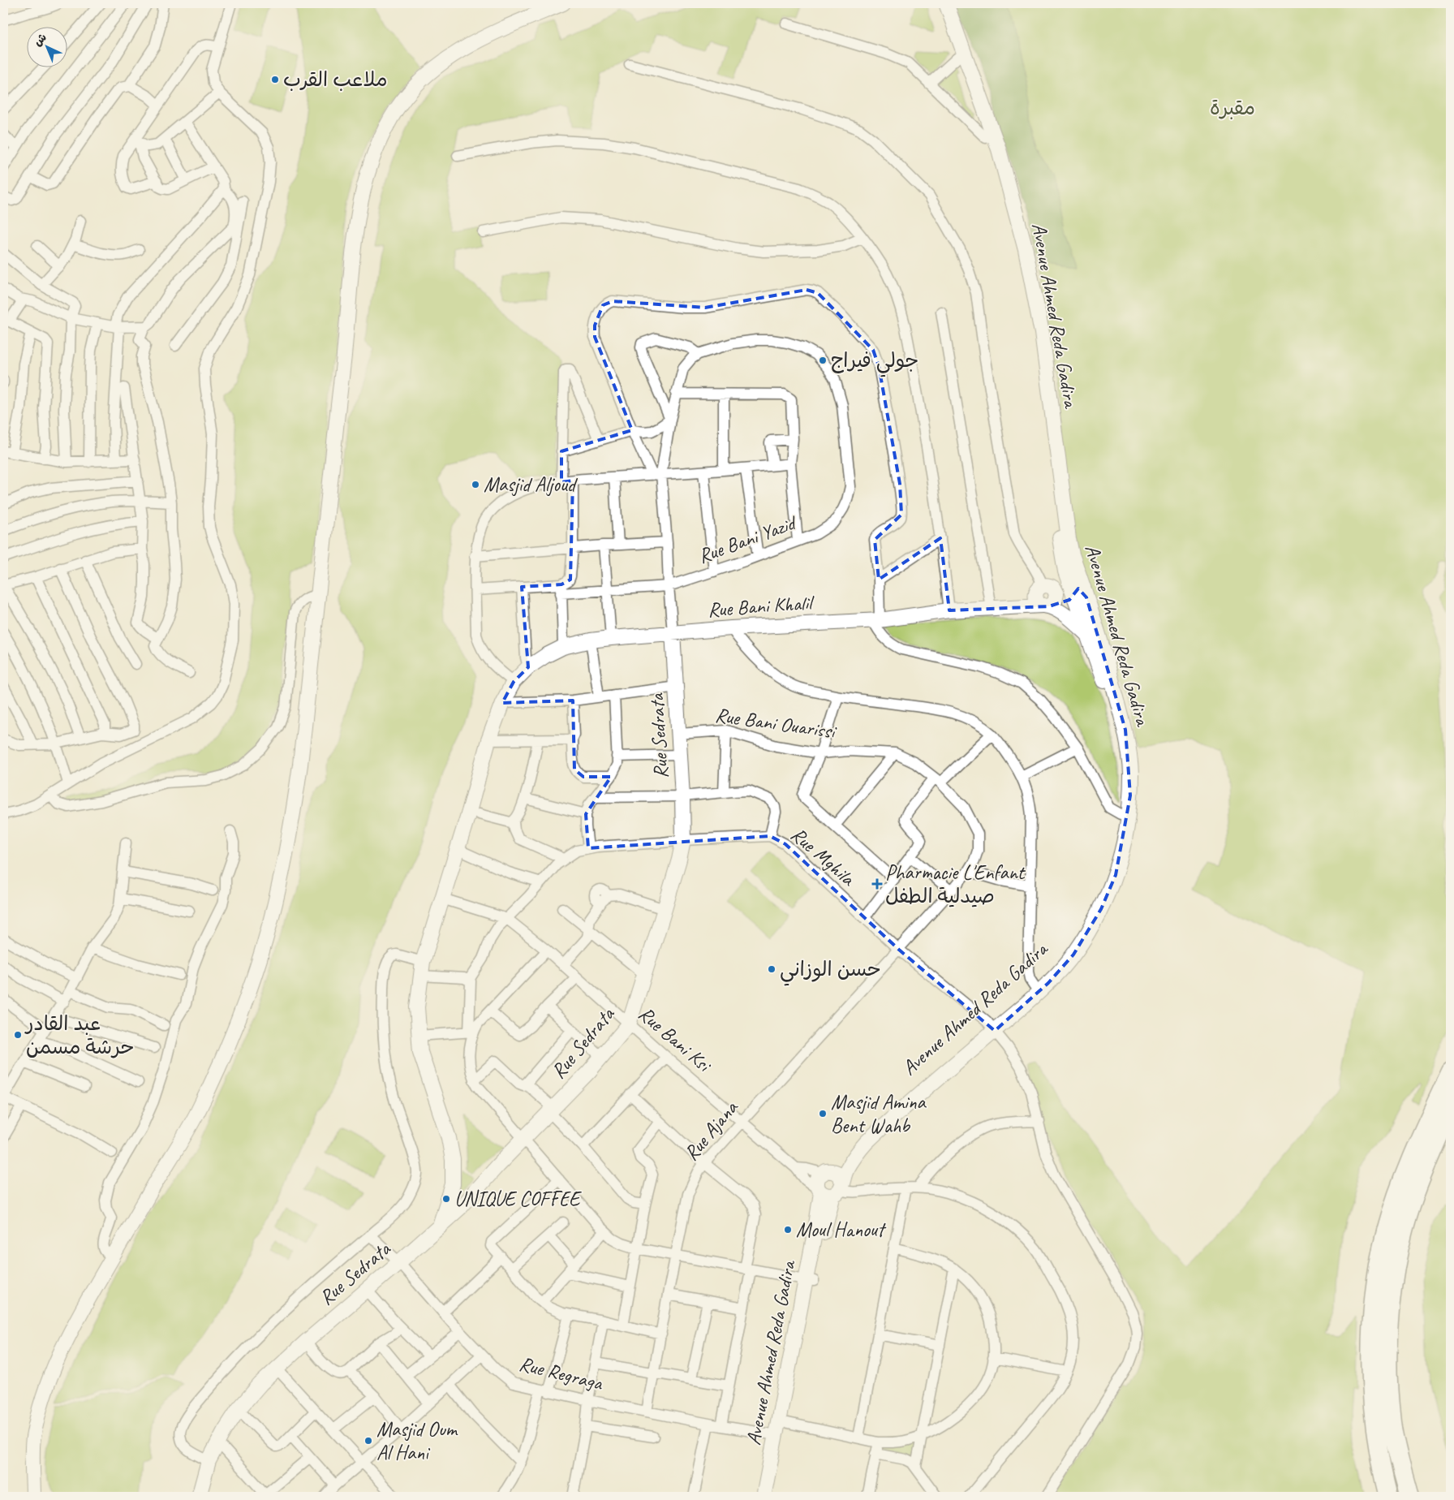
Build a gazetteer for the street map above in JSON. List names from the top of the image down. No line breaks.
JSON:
{"streets":{"street":["Avenue Ahmed Reda Gadira","Rue Bani Yazid","Rue Bani Khalil","Rue Bani Ouarissi","Rue Sedrata","Rue Mghila","Rue Bani Ksi","Rue Ajana","Rue Regraga"]},"crossings":[["Avenue Ahmed Reda Gadira","Rue Bani Khalil"],["Avenue Ahmed Reda Gadira","Rue Mghila"],["Avenue Ahmed Reda Gadira","Rue Bani Ksi"],["Avenue Ahmed Reda Gadira","Rue Regraga"],["Rue Bani Yazid","Rue Sedrata"],["Rue Bani Khalil","Rue Sedrata"],["Rue Bani Khalil","Rue Bani Ksi"],["Rue Bani Ouarissi","Rue Sedrata"],["Rue Bani Ouarissi","Rue Mghila"],["Rue Bani Ouarissi","Rue Ajana"],["Rue Sedrata","Rue Mghila"],["Rue Sedrata","Rue Bani Ksi"],["Rue Sedrata","Rue Regraga"],["Rue Mghila","Rue Bani Ksi"],["Rue Mghila","Rue Ajana"],["Rue Bani Ksi","Rue Ajana"],["Rue Ajana","Rue Regraga"]],"parks":["مقبرة"],"places":{"other":["ملاعب القرب","جولي فيراج","Masjid Aljoud","حسن الوزاني","عبد القادر حرشة مسمن","Masjid Amina Bent Wahb","UNIQUE COFFEE","Moul Hanout","Masjid Oum Al Hani"],"health":["Pharmacie L'Enfant صيدلية الطفل"]},"north":"top left"}
